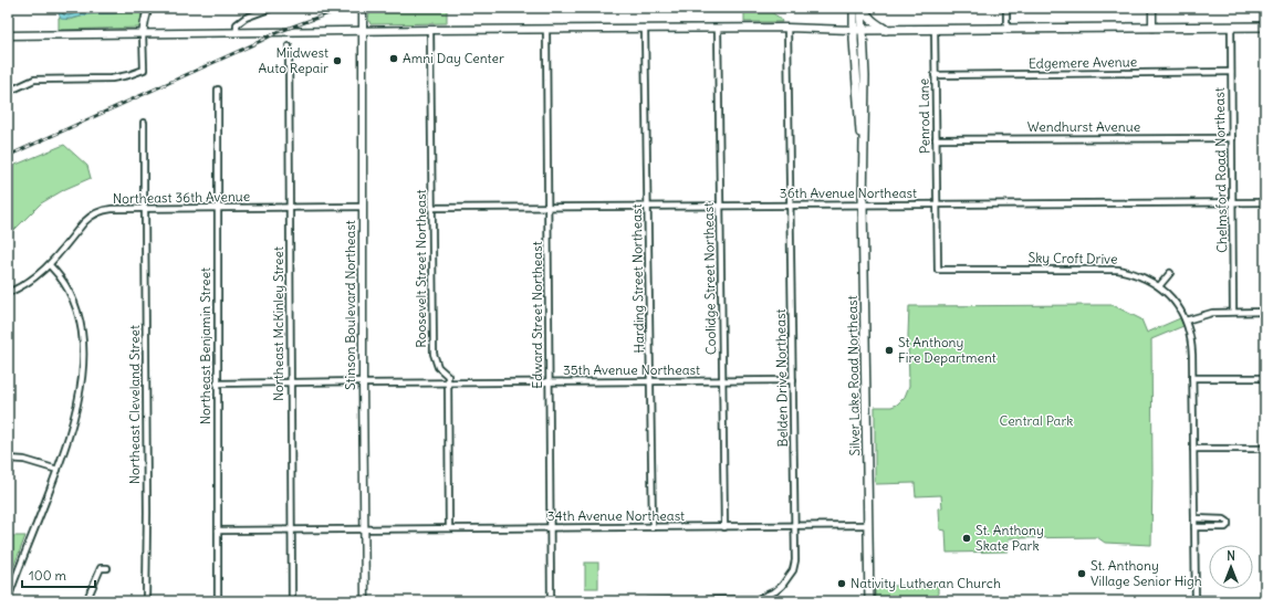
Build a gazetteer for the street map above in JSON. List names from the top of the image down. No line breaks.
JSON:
{"streets":{"main road":["Silver Lake Road Northeast"],"street":["Edgemere Avenue","Penrod Lane","Wendhurst Avenue","Chelmsford Road Northeast","36th Avenue Northeast","Northeast 36th Avenue","Sky Croft Drive","Roosevelt Street Northeast","Harding Street Northeast","Coolidge Street Northeast","Stinson Boulevard Northeast","Edward Street Northeast","Northeast McKinley Street","Northeast Benjamin Street","35th Avenue Northeast","Belden Drive Northeast","Northeast Cleveland Street","34th Avenue Northeast"]},"crossings":[["Edgemere Avenue","Penrod Lane"],["Edgemere Avenue","Chelmsford Road Northeast"],["Penrod Lane","Wendhurst Avenue"],["Penrod Lane","36th Avenue Northeast"],["Penrod Lane","Sky Croft Drive"],["Wendhurst Avenue","Chelmsford Road Northeast"],["Chelmsford Road Northeast","36th Avenue Northeast"],["36th Avenue Northeast","Sky Croft Drive"],["36th Avenue Northeast","Roosevelt Street Northeast"],["36th Avenue Northeast","Harding Street Northeast"],["36th Avenue Northeast","Coolidge Street Northeast"],["36th Avenue Northeast","Edward Street Northeast"],["36th Avenue Northeast","Silver Lake Road Northeast"],["36th Avenue Northeast","Belden Drive Northeast"],["Northeast 36th Avenue","Stinson Boulevard Northeast"],["Northeast 36th Avenue","Northeast McKinley Street"],["Northeast 36th Avenue","Northeast Benjamin Street"],["Northeast 36th Avenue","Northeast Cleveland Street"],["Roosevelt Street Northeast","35th Avenue Northeast"],["Harding Street Northeast","35th Avenue Northeast"],["Harding Street Northeast","34th Avenue Northeast"],["Coolidge Street Northeast","35th Avenue Northeast"],["Coolidge Street Northeast","34th Avenue Northeast"],["Stinson Boulevard Northeast","35th Avenue Northeast"],["Stinson Boulevard Northeast","34th Avenue Northeast"],["Edward Street Northeast","35th Avenue Northeast"],["Edward Street Northeast","34th Avenue Northeast"],["Northeast McKinley Street","35th Avenue Northeast"],["Northeast McKinley Street","34th Avenue Northeast"],["Northeast Benjamin Street","35th Avenue Northeast"],["Northeast Benjamin Street","34th Avenue Northeast"],["35th Avenue Northeast","Belden Drive Northeast"],["Silver Lake Road Northeast","34th Avenue Northeast"],["Belden Drive Northeast","34th Avenue Northeast"]],"parks":["Central Park"],"places":["Amni Day Center","Miidwest Auto Repair","St Anthony Fire Department","St. Anthony Skate Park","St. Anthony Village Senior High","Nativity Lutheran Church"],"scale_bar":"100 m","north":"top"}
